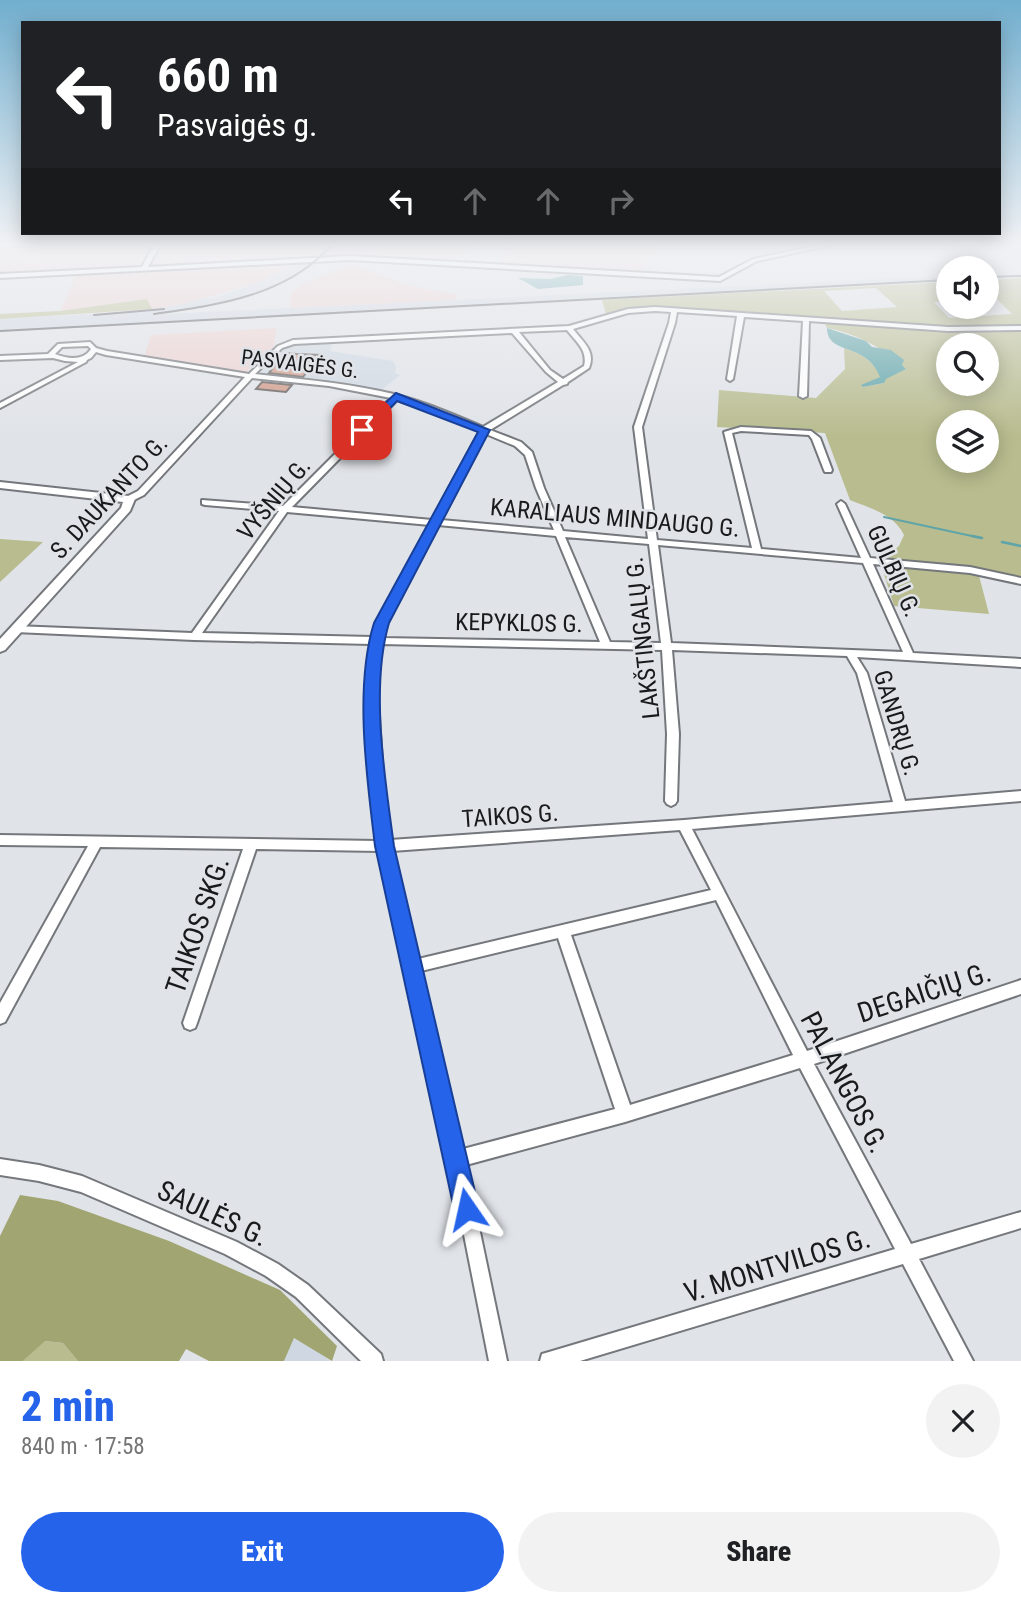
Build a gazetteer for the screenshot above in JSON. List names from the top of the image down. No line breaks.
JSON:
{"streets":{"main road":["S. DAUKANTO G."],"street":["PASVAIGĖS G.","VYŠNIŲ G.","KARALIAUS MINDAUGO G.","GULBIŲ G.","KEPYKLOS G.","LAKŠTINGALŲ G.","GANDRŲ G.","TAIKOS G.","TAIKOS SKG.","DEGAIČIŲ G.","PALANGOS G.","SAULĖS G.","V. MONTVILOS G."]},"crossings":[["PASVAIGĖS G.","S. DAUKANTO G."],["PASVAIGĖS G.","VYŠNIŲ G."],["S. DAUKANTO G.","KEPYKLOS G."],["S. DAUKANTO G.","LAKŠTINGALŲ G."],["VYŠNIŲ G.","KARALIAUS MINDAUGO G."],["VYŠNIŲ G.","KEPYKLOS G."],["KARALIAUS MINDAUGO G.","GULBIŲ G."],["KARALIAUS MINDAUGO G.","LAKŠTINGALŲ G."],["GULBIŲ G.","KEPYKLOS G."],["KEPYKLOS G.","LAKŠTINGALŲ G."],["KEPYKLOS G.","GANDRŲ G."],["GANDRŲ G.","TAIKOS G."],["TAIKOS G.","TAIKOS SKG."],["TAIKOS G.","PALANGOS G."],["DEGAIČIŲ G.","PALANGOS G."],["PALANGOS G.","V. MONTVILOS G."]],"page":{"turn":["660 m","Pasvaigės g."],"heading":["2 min","840 m · 17:58"],"buttons":["Exit","Share"]}}
